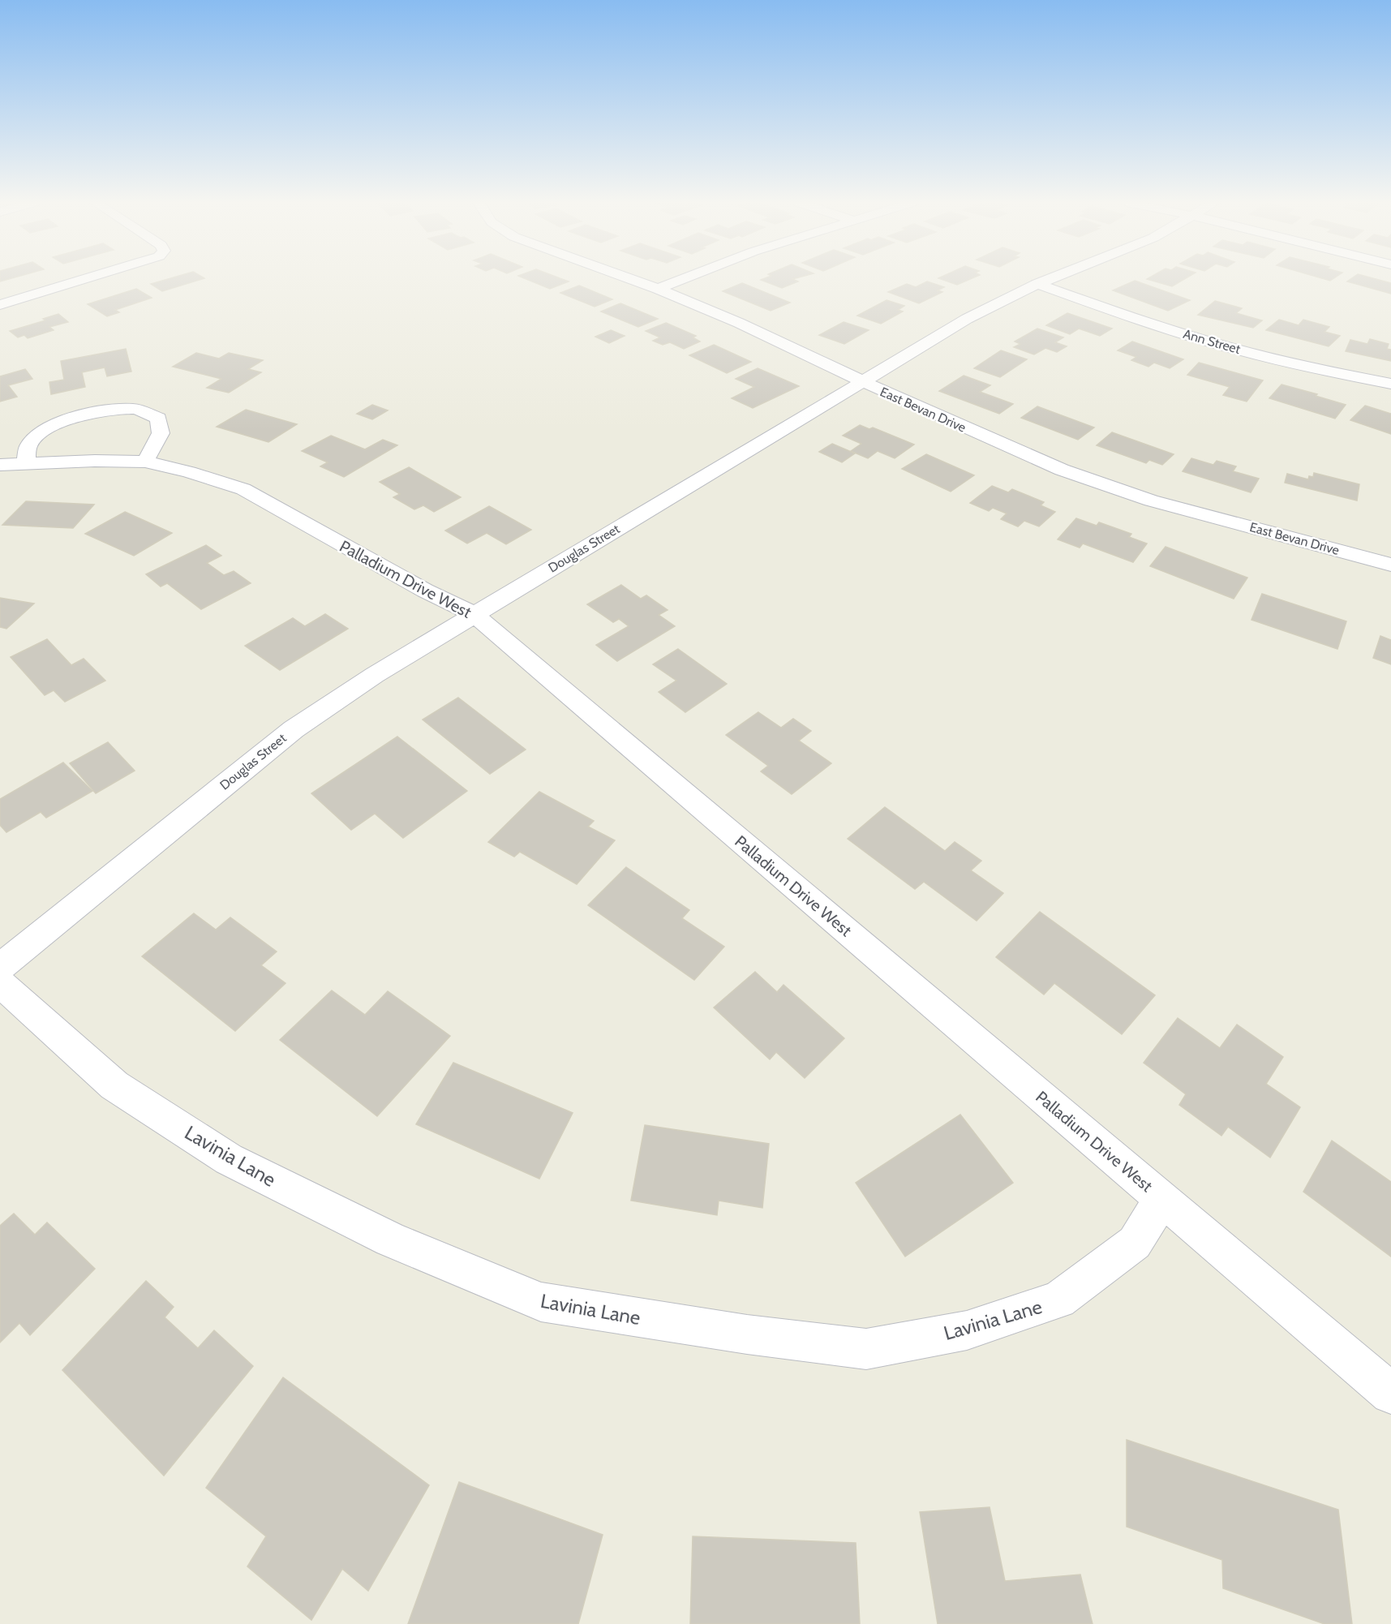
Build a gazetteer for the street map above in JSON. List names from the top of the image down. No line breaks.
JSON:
{"streets":{"street":["Ann Street","East Bevan Drive","Douglas Street","Palladium Drive West","Lavinia Lane"]},"crossings":[["Ann Street","Douglas Street"],["East Bevan Drive","Douglas Street"],["Douglas Street","Palladium Drive West"],["Palladium Drive West","Lavinia Lane"]]}
